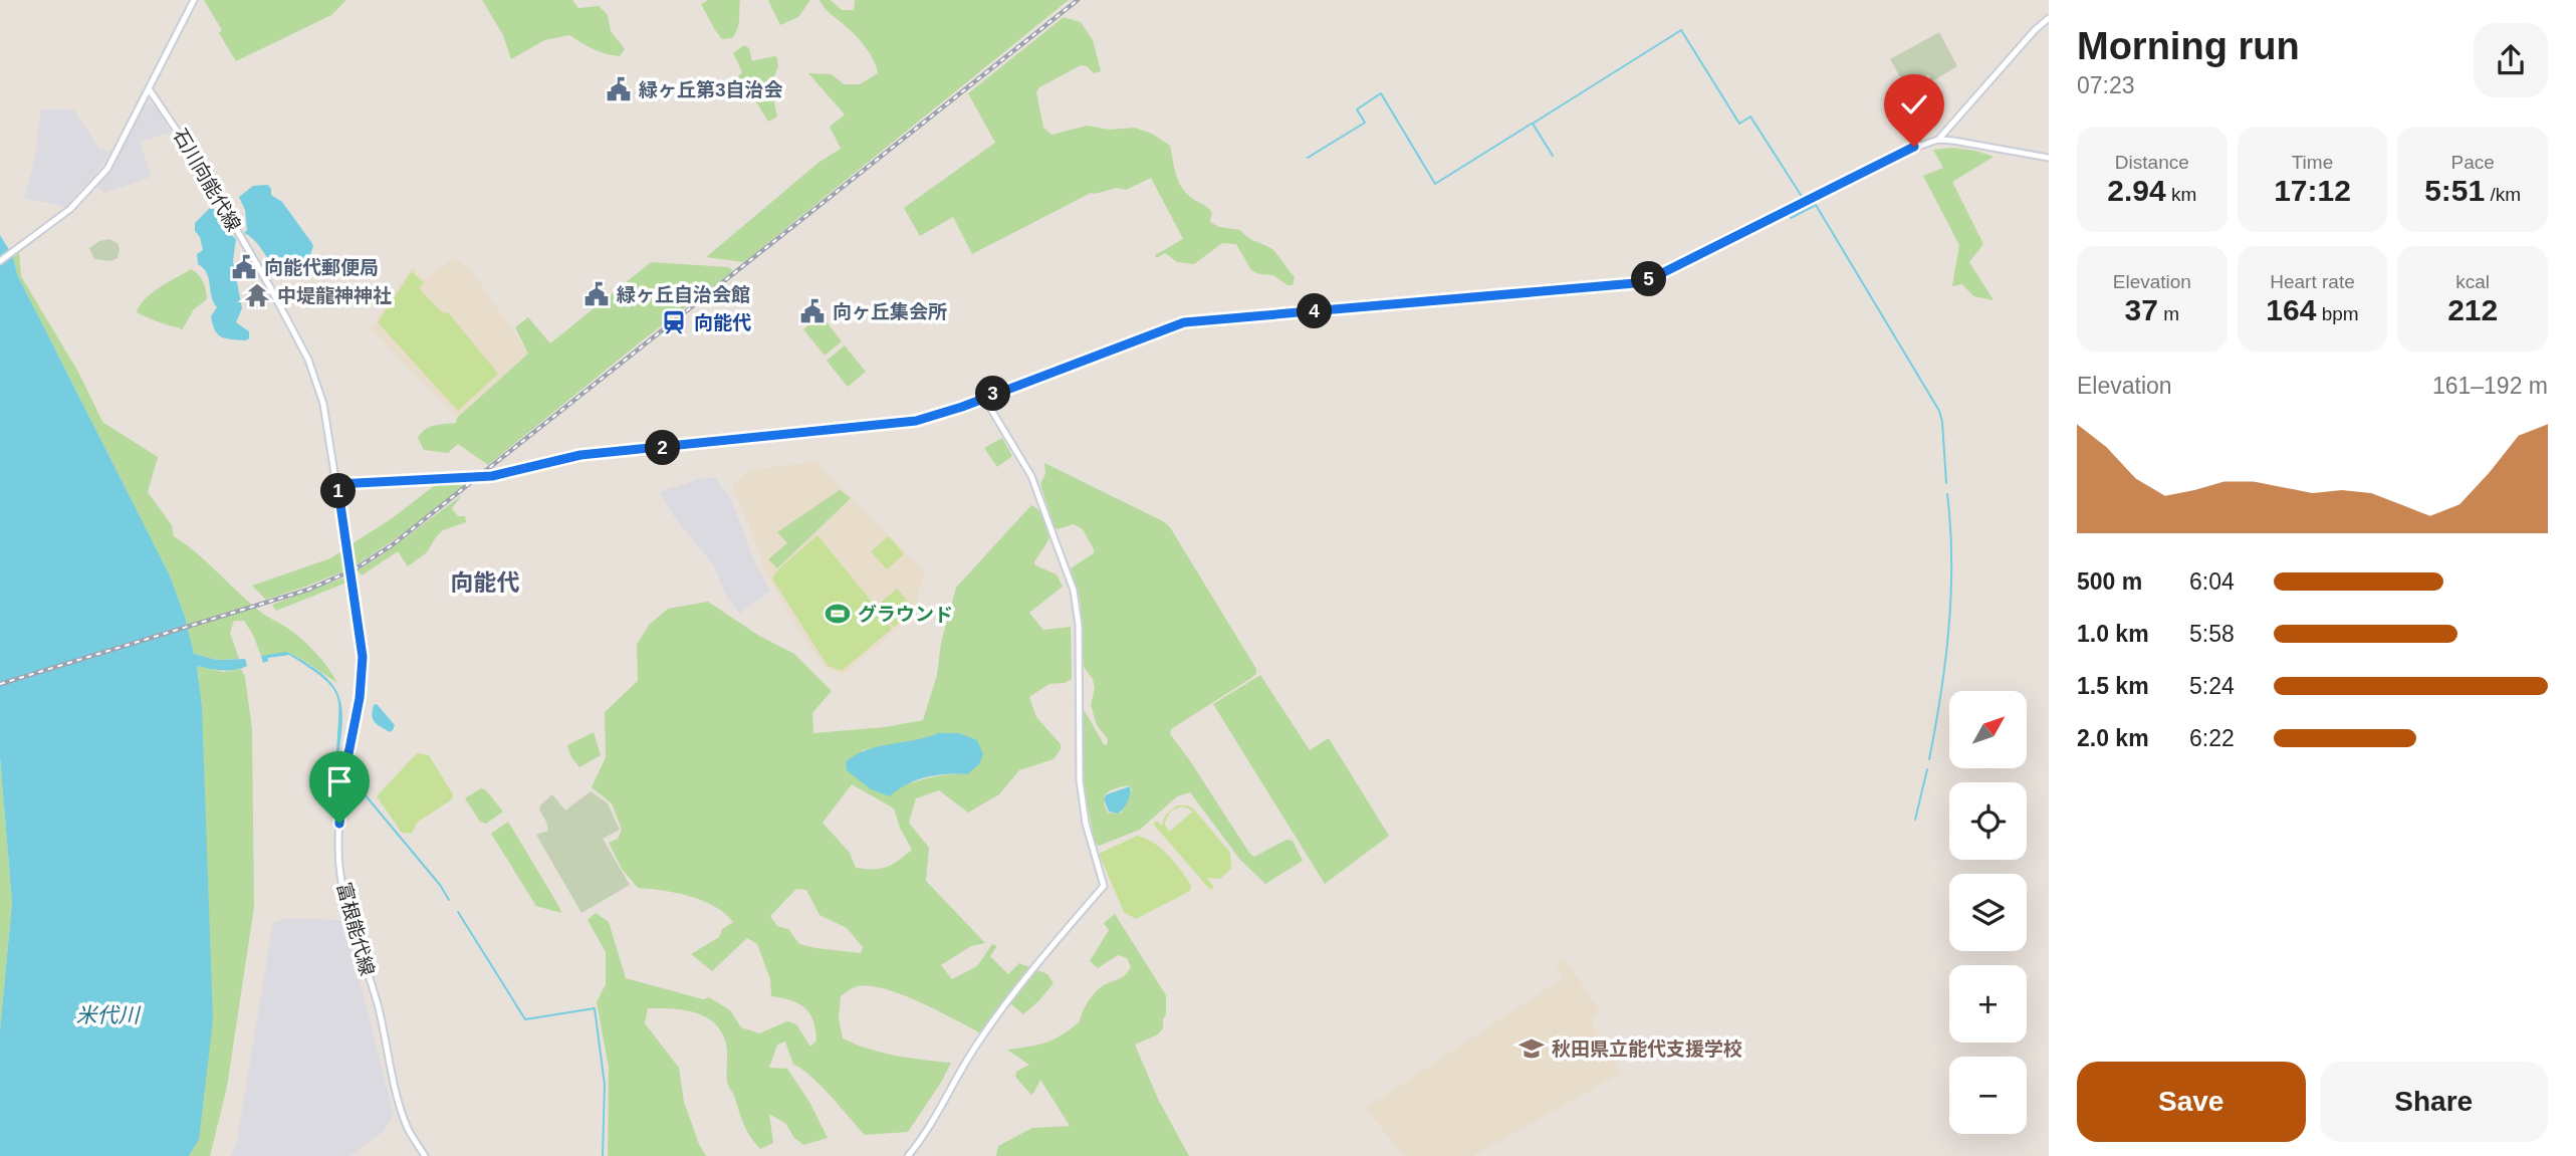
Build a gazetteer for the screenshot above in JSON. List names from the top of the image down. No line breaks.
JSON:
{"streets":{"main road":["石川向能代線","富根能代線"]},"crossings":[["石川向能代線","富根能代線"]],"districts":["向能代"],"water":["米代川"],"places":{"public building":["緑ヶ丘第3自治会","向能代郵便局","緑ヶ丘自治会館","向ヶ丘集会所"],"temple":["中堤龍神神社"],"station":["向能代"],"sports":["グラウンド"],"school or university":["秋田県立能代支援学校"]},"north":"top right","page":{"heading":["Morning run","07:23"],"stats":[["Distance","2.94 km"],["Time","17:12"],["Pace","5:51 /km"],["Elevation","37 m"],["Heart rate","164 bpm"],["kcal","212"]],"pins":["5","4","3","2","1"],"chart":["Elevation","161–192 m"],"list":[{"name":"500 m","note":"6:04"},{"name":"1.0 km","note":"5:58"},{"name":"1.5 km","note":"5:24"},{"name":"2.0 km","note":"6:22"}],"map_buttons":["+","−"],"buttons":["Save","Share"]}}
